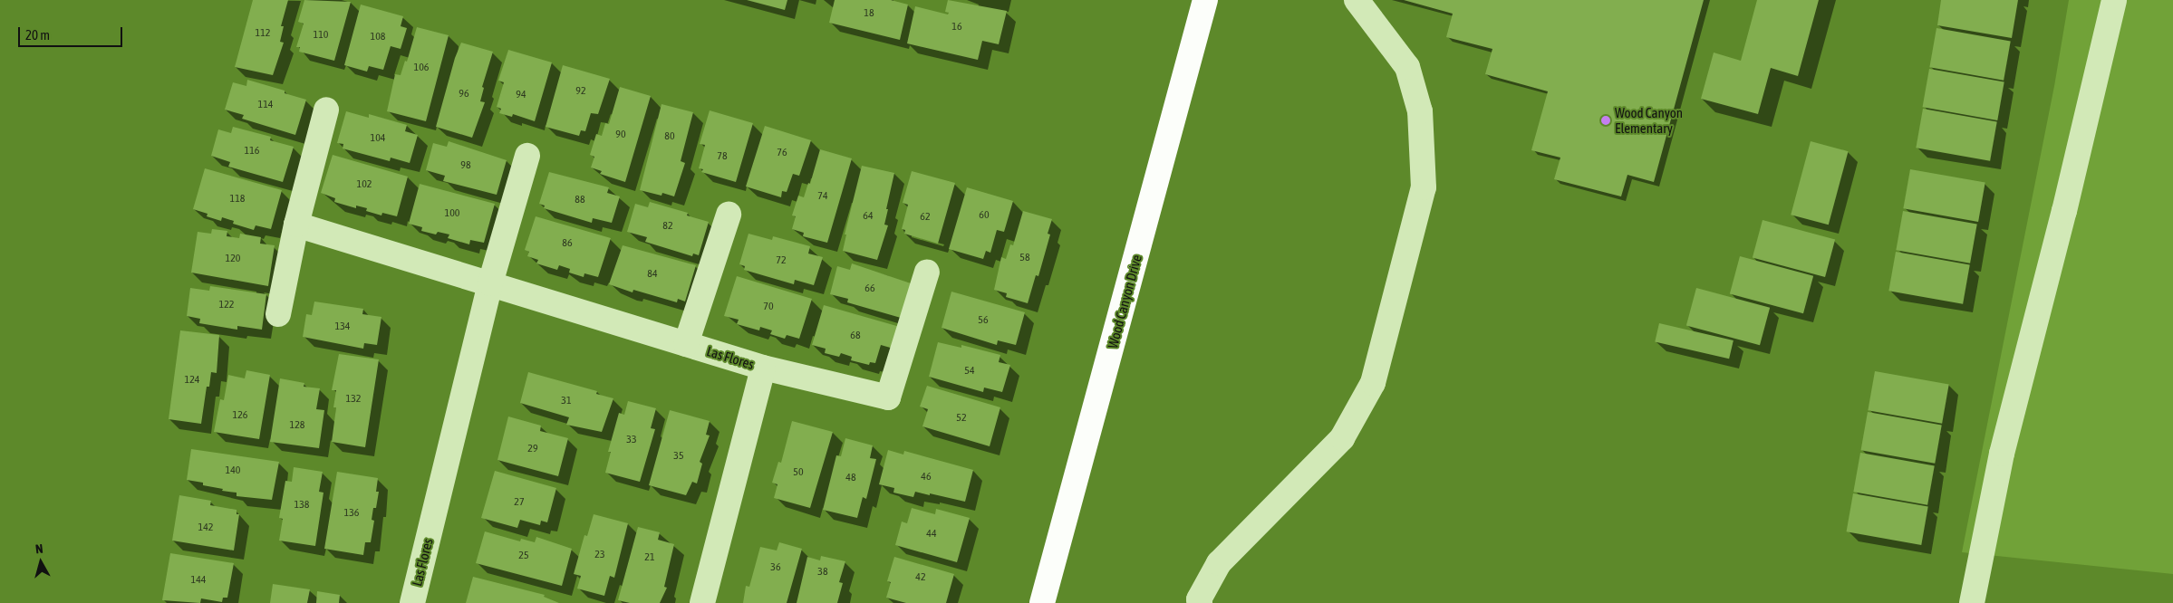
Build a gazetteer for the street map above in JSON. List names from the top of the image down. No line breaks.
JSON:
{"streets":{"main road":["Wood Canyon Drive"],"street":["Las Flores"]},"places":["Wood Canyon Elementary"],"house_numbers":["18","16","112","110","108","106","92","96","94","114","90","80","104","116","76","78","98","102","74","118","88","100","60","64","62","82","86","58","120","72","84","66","122","70","56","134","68","54","124","132","31","126","52","128","33","29","35","140","50","46","48","27","138","136","142","44","23","25","21","36","38","42","144"],"scale_bar":"20 m","north":"top"}
